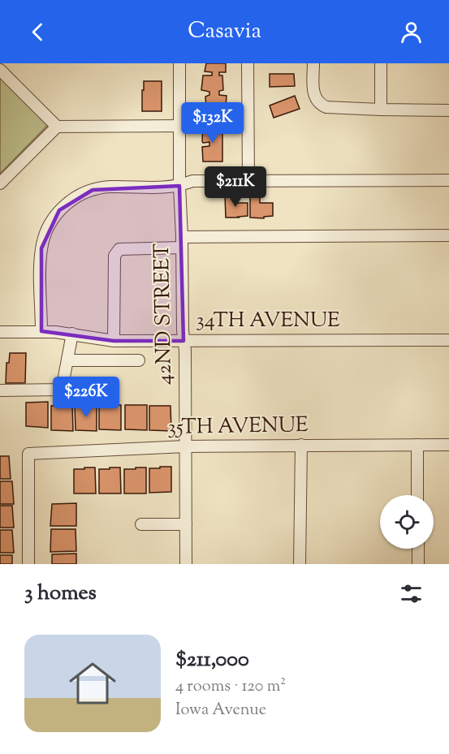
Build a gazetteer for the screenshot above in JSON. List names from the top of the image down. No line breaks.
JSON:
{"streets":{"street":["42ND STREET","34TH AVENUE","35TH AVENUE"]},"crossings":[["42ND STREET","34TH AVENUE"],["42ND STREET","35TH AVENUE"]],"page":{"header":"Casavia","price":["$132K","$211K","$226K"],"heading":"3 homes","list":[{"name":"$211,000","note":"4 rooms · 120 m² · Iowa Avenue"}]}}
